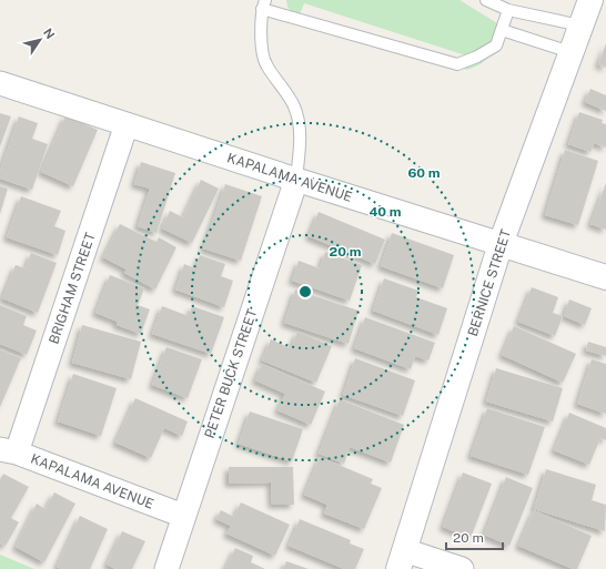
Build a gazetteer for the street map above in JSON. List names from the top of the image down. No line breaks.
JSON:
{"streets":{"street":["KAPALAMA AVENUE","BERNICE STREET","BRIGHAM STREET","PETER BUCK STREET"]},"crossings":[["KAPALAMA AVENUE","BERNICE STREET"],["KAPALAMA AVENUE","BRIGHAM STREET"],["KAPALAMA AVENUE","PETER BUCK STREET"]],"scale_bar":"20 m","north":"top right","rings":["60 m","40 m","20 m"]}
